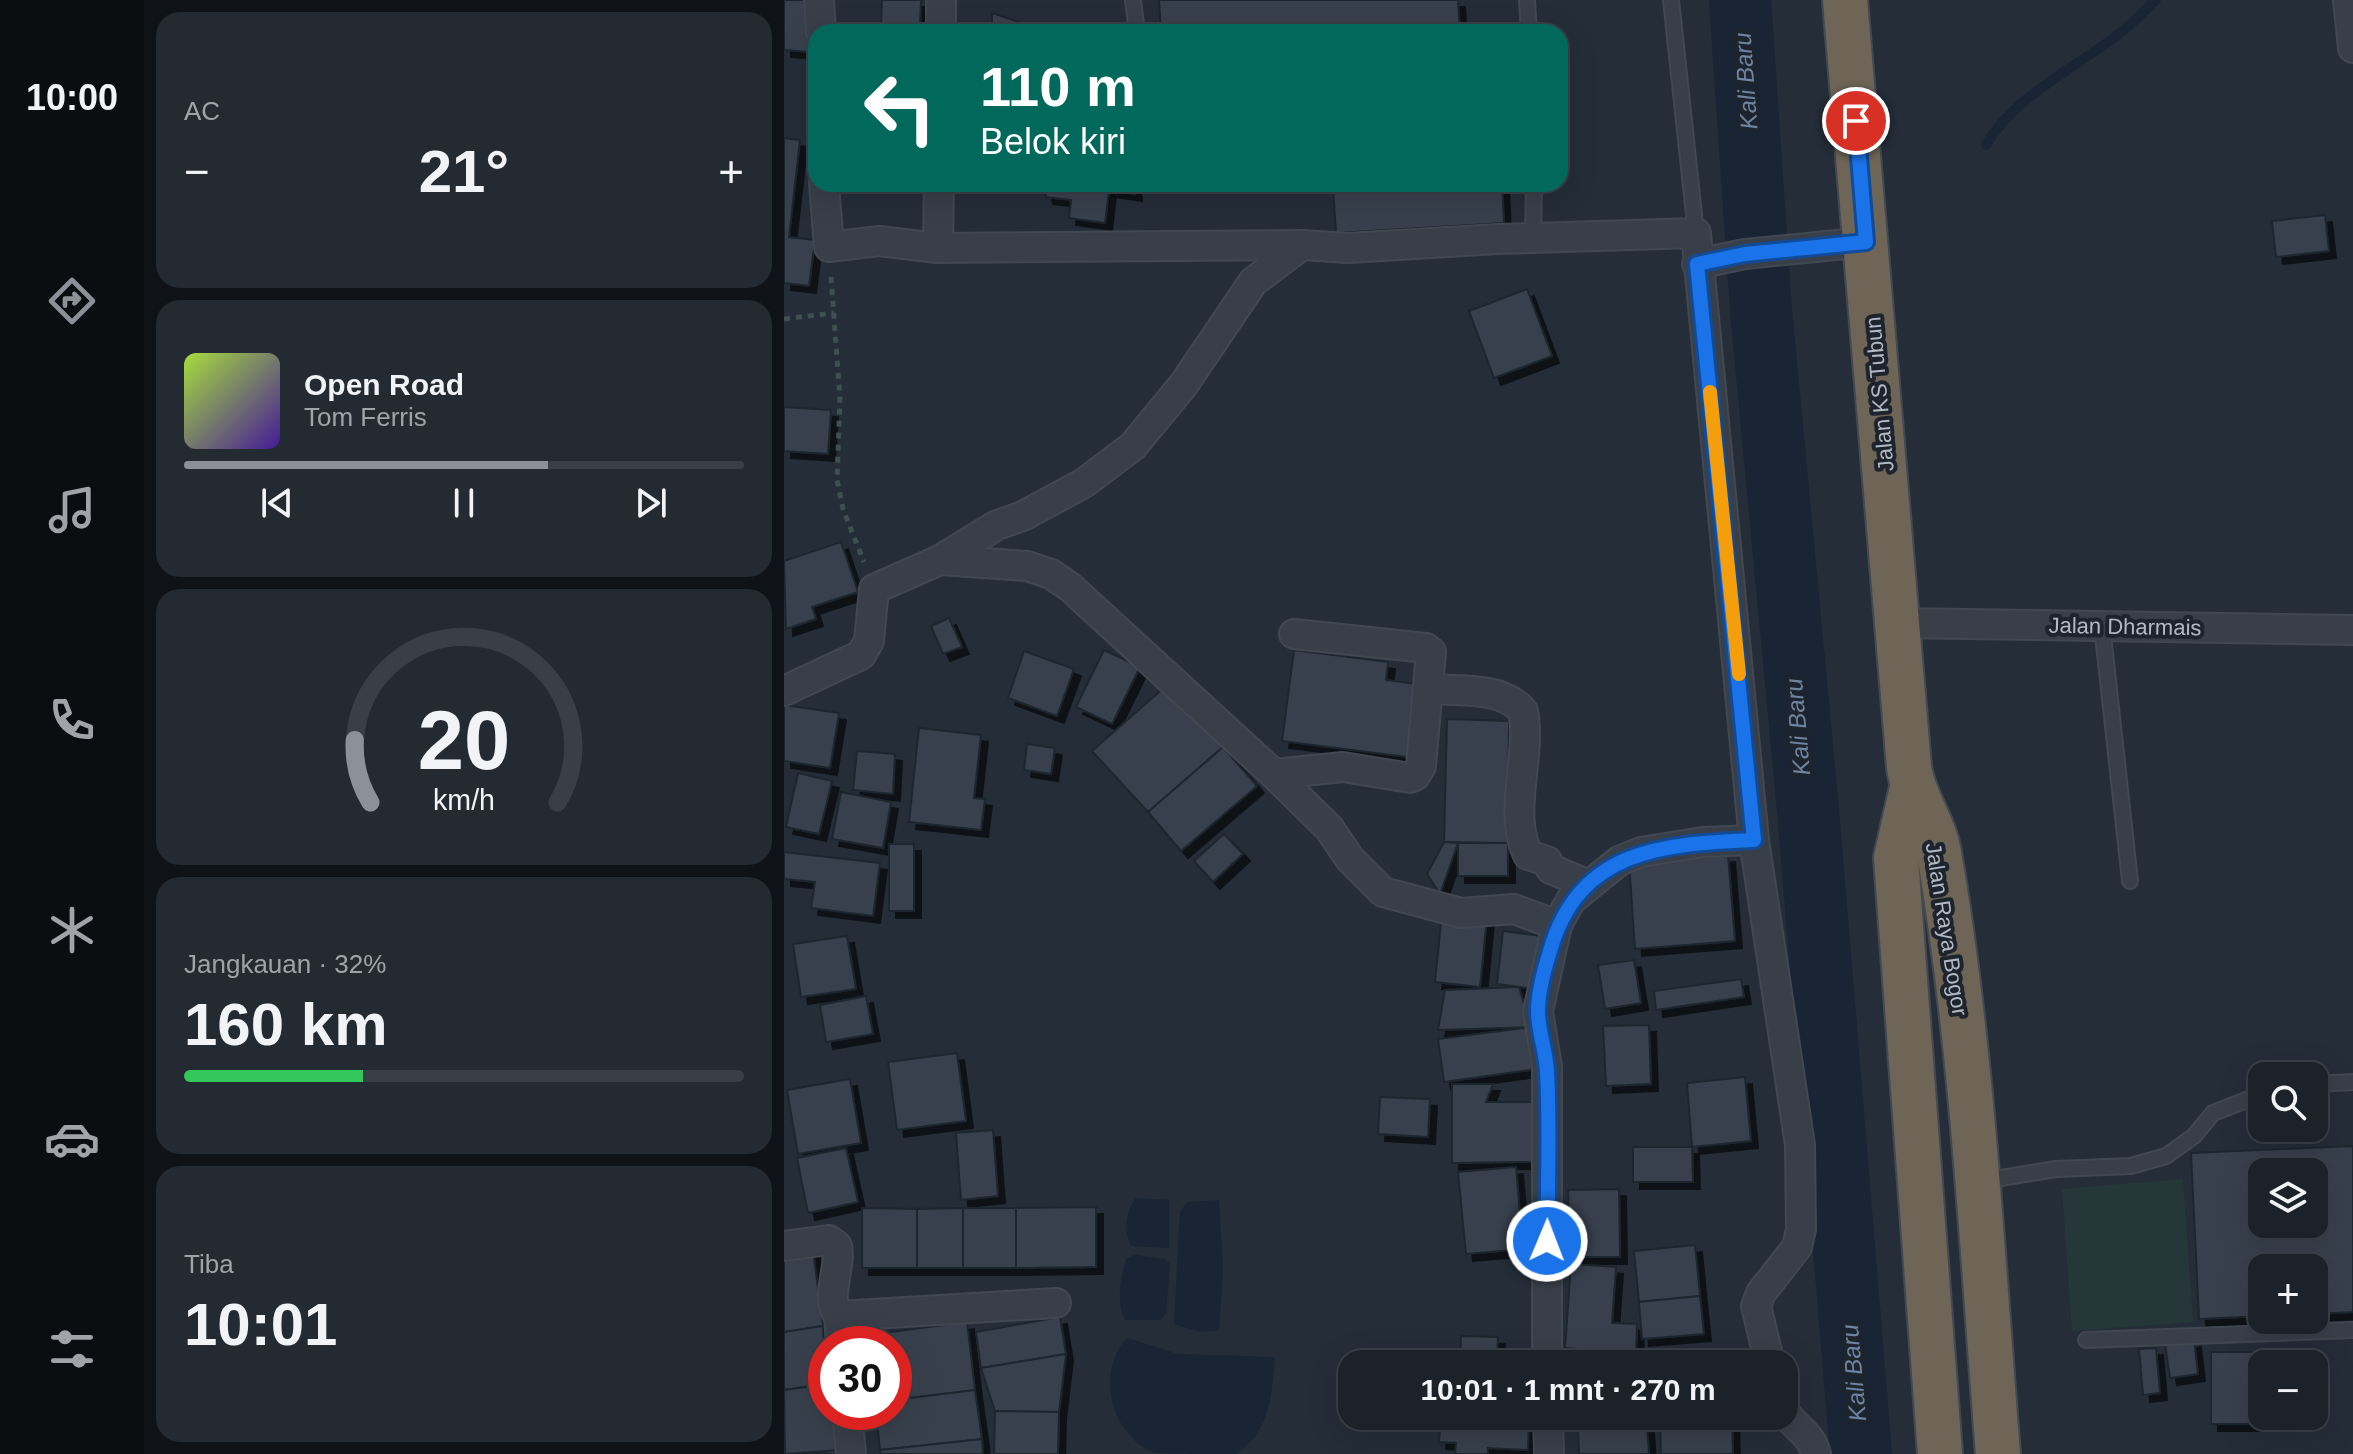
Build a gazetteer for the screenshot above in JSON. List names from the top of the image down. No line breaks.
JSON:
{"streets":{"highway":["Jalan KS Tubun","Jalan Raya Bogor"],"street":["Jalan Dharmais"]},"crossings":[["Jalan KS Tubun","Jalan Dharmais"],["Jalan KS Tubun","Jalan Raya Bogor"]],"water":["Kali Baru"],"page":{"tabs":"10:00","tile":["AC",["Jangkauan · 32%","160 km"],["Tiba","10:01"]],"turn":["110 m","Belok kiri"],"heat":["−","21°","+"],"song":["Open Road","Tom Ferris"],"map_buttons":["+","−"],"limit":"30","trip":"10:01 · 1 mnt · 270 m","gauge":["20","km/h"]}}
